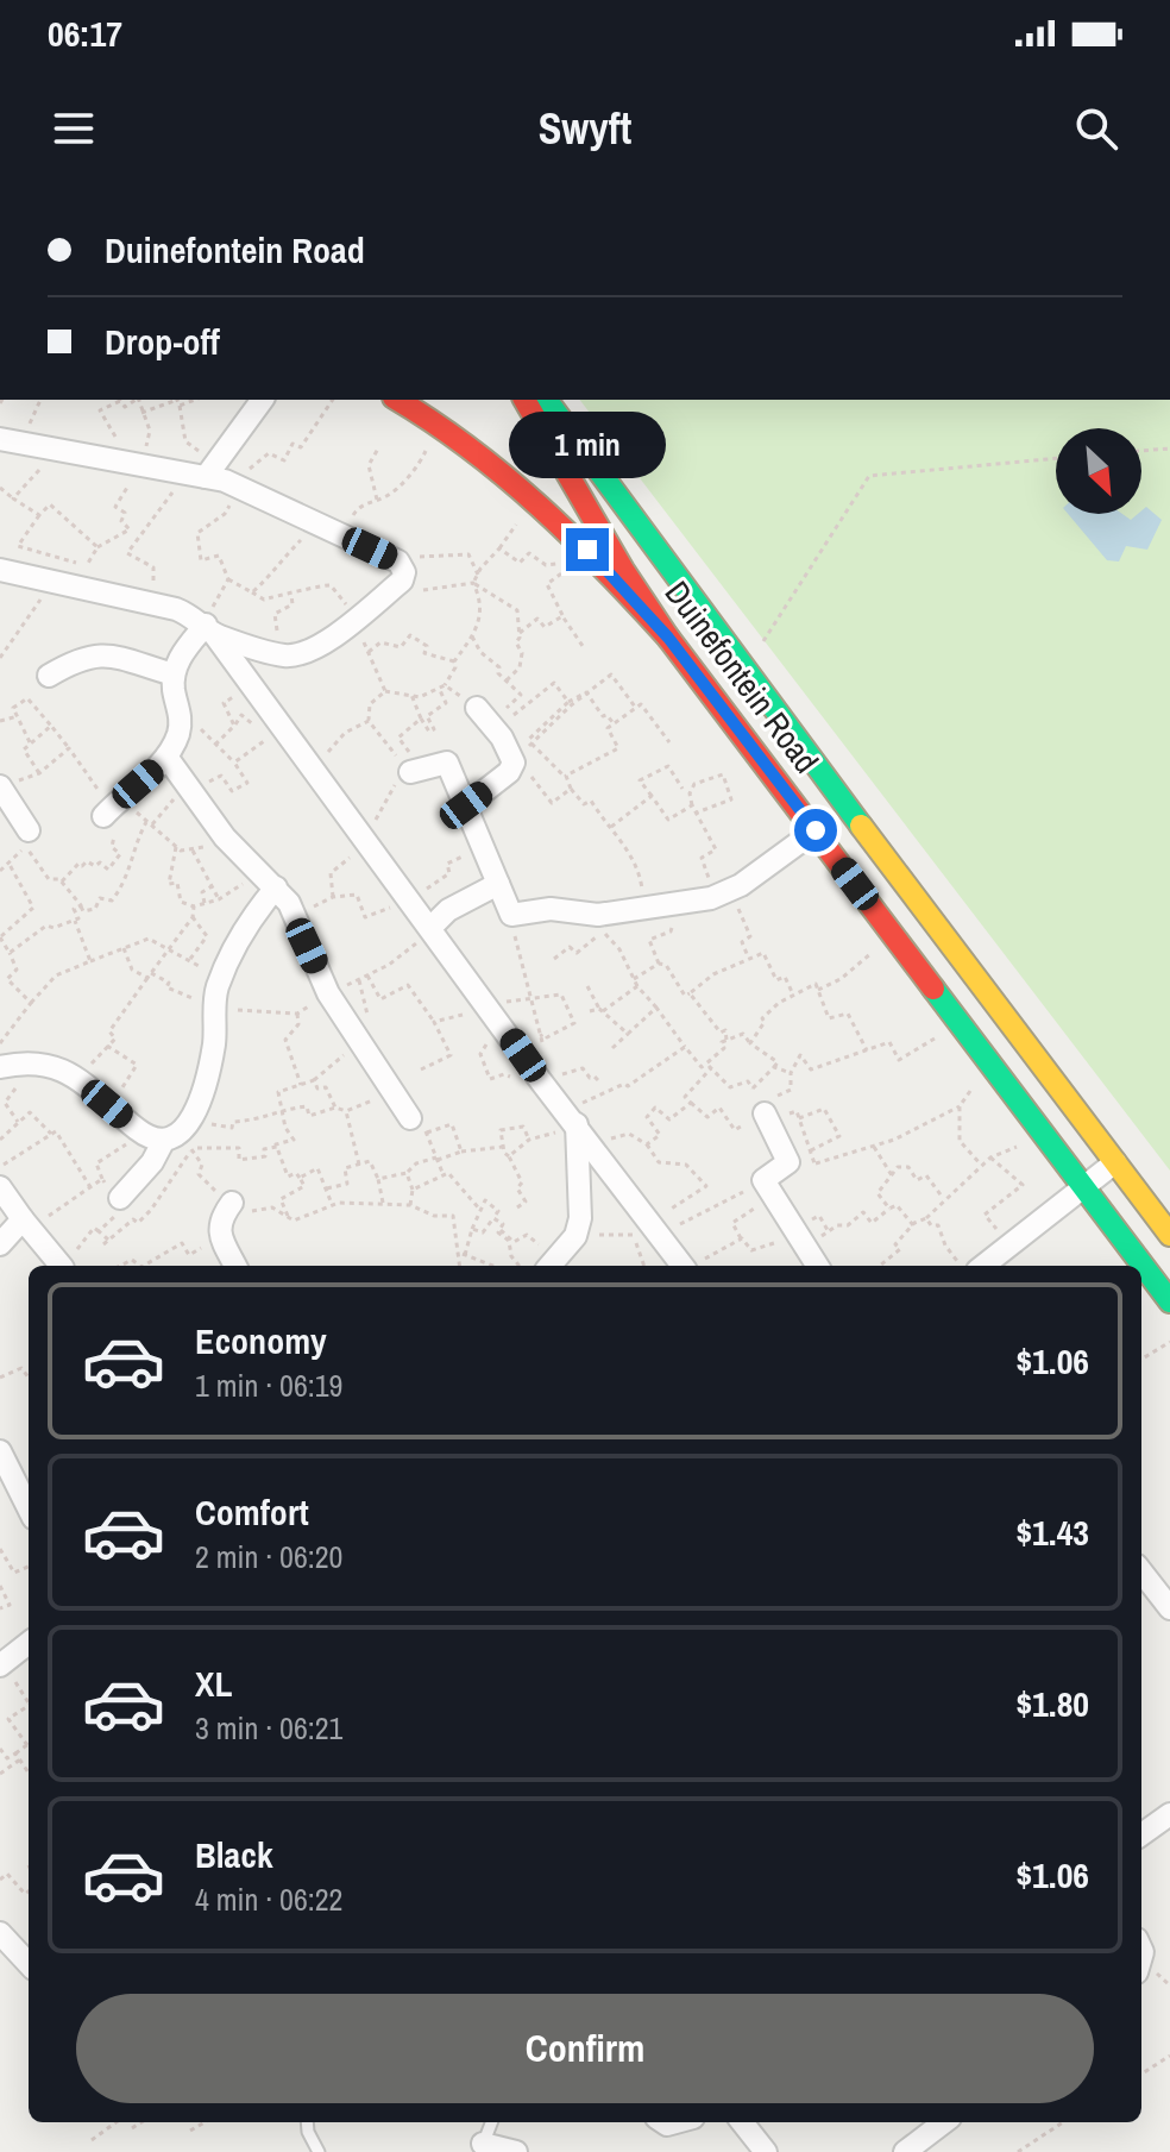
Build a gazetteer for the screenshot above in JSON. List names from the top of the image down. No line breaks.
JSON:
{"streets":{"main road":["Duinefontein Road"]},"north":"bottom right","page":{"status":"06:17","header":"Swyft","banner":["Duinefontein Road","Drop-off"],"bubble":"1 min","list":[{"name":"Economy","note":"1 min · 06:19","value":"$1.06"},{"name":"Comfort","note":"2 min · 06:20","value":"$1.43"},{"name":"XL","note":"3 min · 06:21","value":"$1.80"},{"name":"Black","note":"4 min · 06:22","value":"$1.06"}],"buttons":"Confirm"}}
